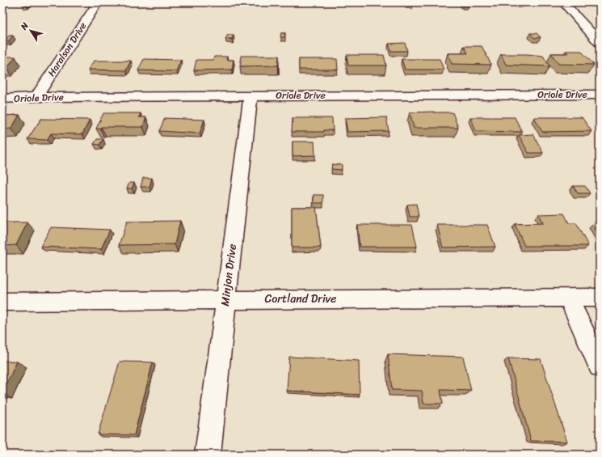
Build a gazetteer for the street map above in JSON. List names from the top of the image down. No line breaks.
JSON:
{"streets":{"street":["Haralson Drive","Oriole Drive","Minjon Drive","Cortland Drive"]},"crossings":[["Haralson Drive","Oriole Drive"],["Oriole Drive","Minjon Drive"],["Minjon Drive","Cortland Drive"]],"north":"top left"}
